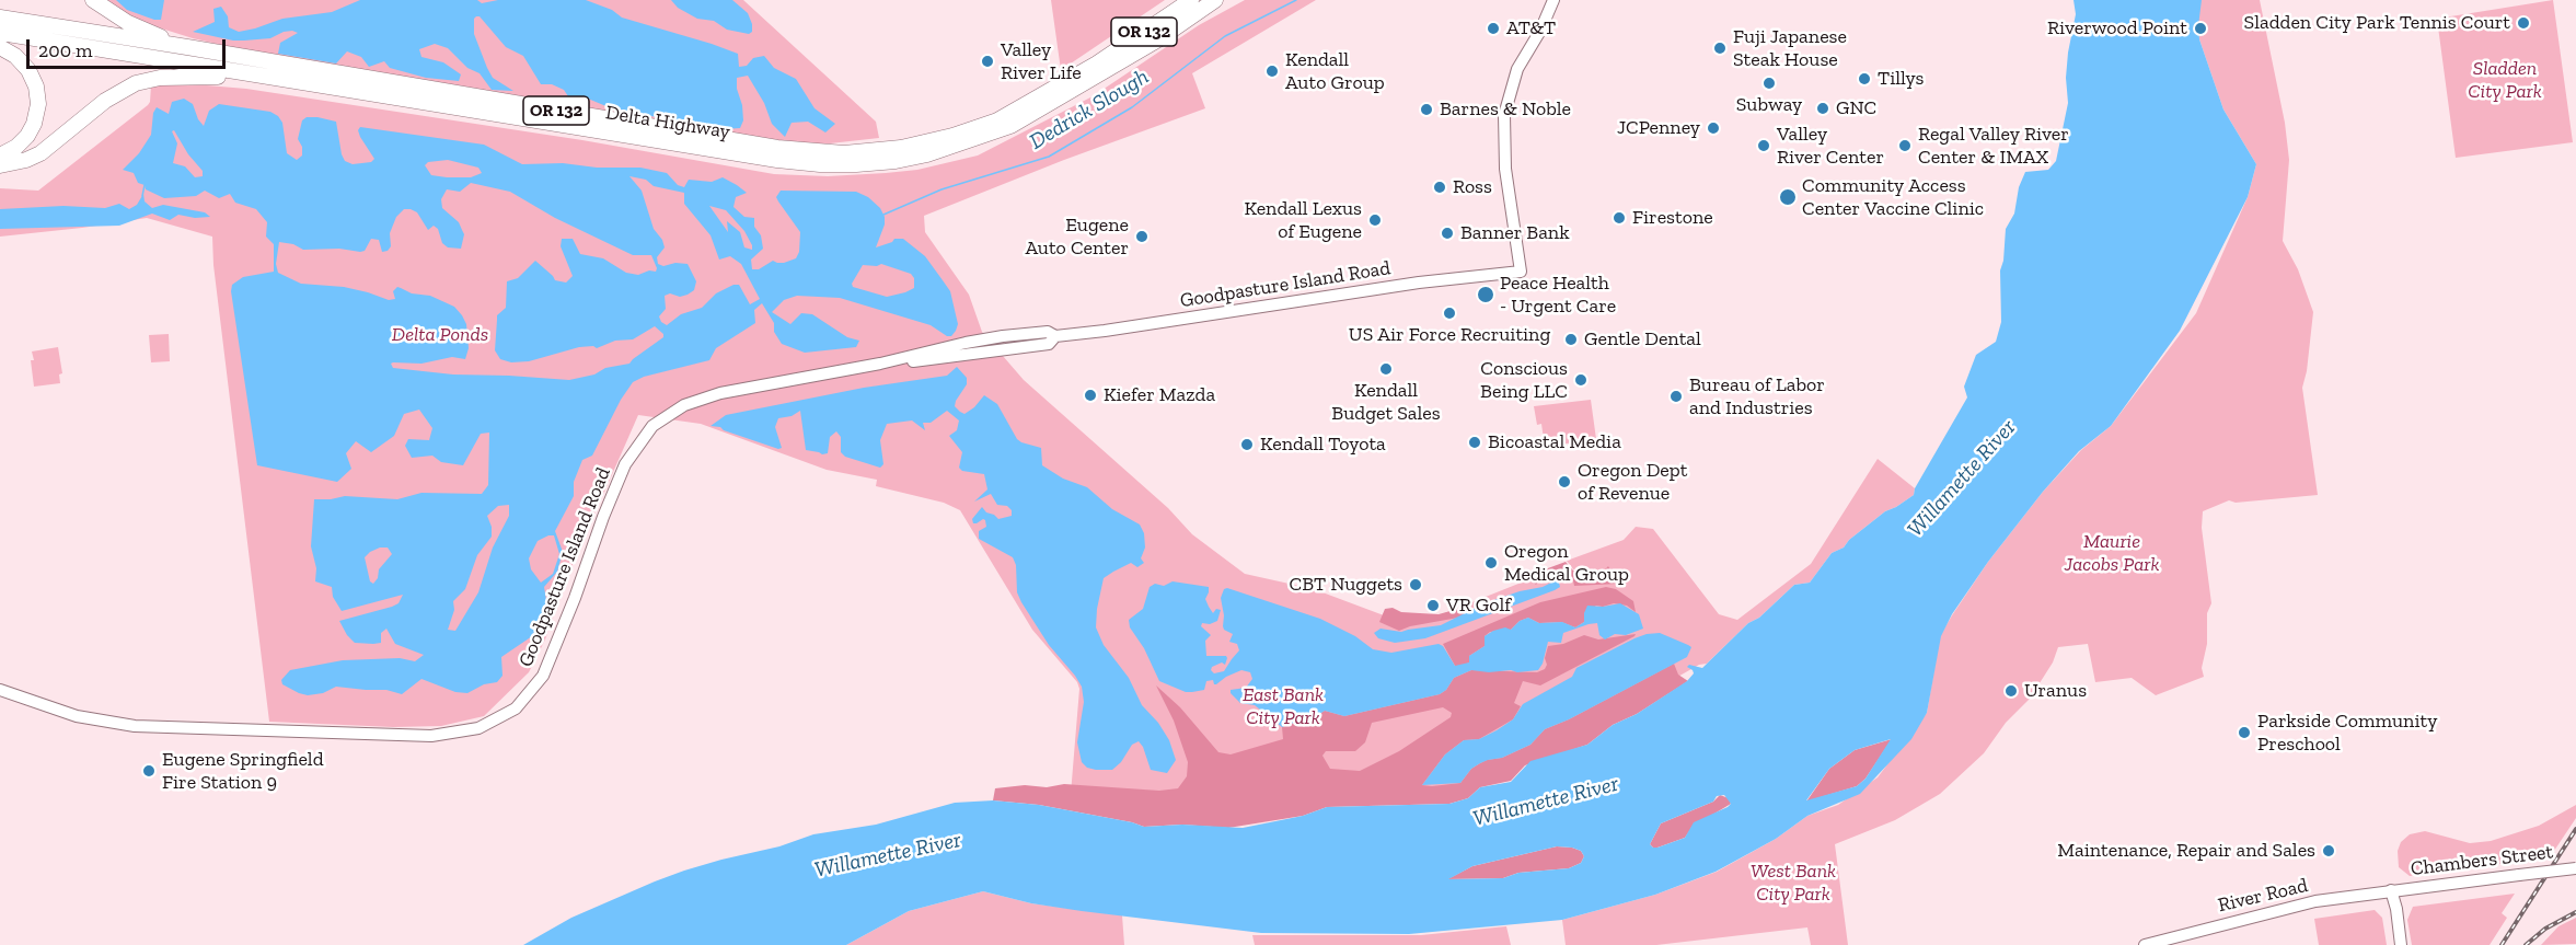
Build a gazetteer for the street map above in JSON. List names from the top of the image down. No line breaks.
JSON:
{"streets":{"highway":["OR 132","Delta Highway"],"main road":["Goodpasture Island Road","Chambers Street","River Road"]},"crossings":[["Chambers Street","River Road"]],"water":["Dedrick Slough","Willamette River"],"parks":["Sladden City Park","Delta Ponds","Maurie Jacobs Park","East Bank City Park","West Bank City Park"],"places":["Sladden City Park Tennis Court","AT&T","Riverwood Point","Fuji Japanese Steak House","Valley River Life","Kendall Auto Group","Tillys","Subway","GNC","Barnes & Noble","JCPenney","Valley River Center","Regal Valley River Center & IMAX","Ross","Community Access Center Vaccine Clinic","Firestone","Kendall Lexus of Eugene","Banner Bank","Eugene Auto Center","Peace Health - Urgent Care","US Air Force Recruiting","Gentle Dental","Kendall Budget Sales","Conscious Being LLC","Kiefer Mazda","Bureau of Labor and Industries","Bicoastal Media","Kendall Toyota","Oregon Dept of Revenue","Oregon Medical Group","CBT Nuggets","VR Golf","Uranus","Parkside Community Preschool","Eugene Springfield Fire Station 9","Maintenance, Repair and Sales"],"scale_bar":"200 m"}
